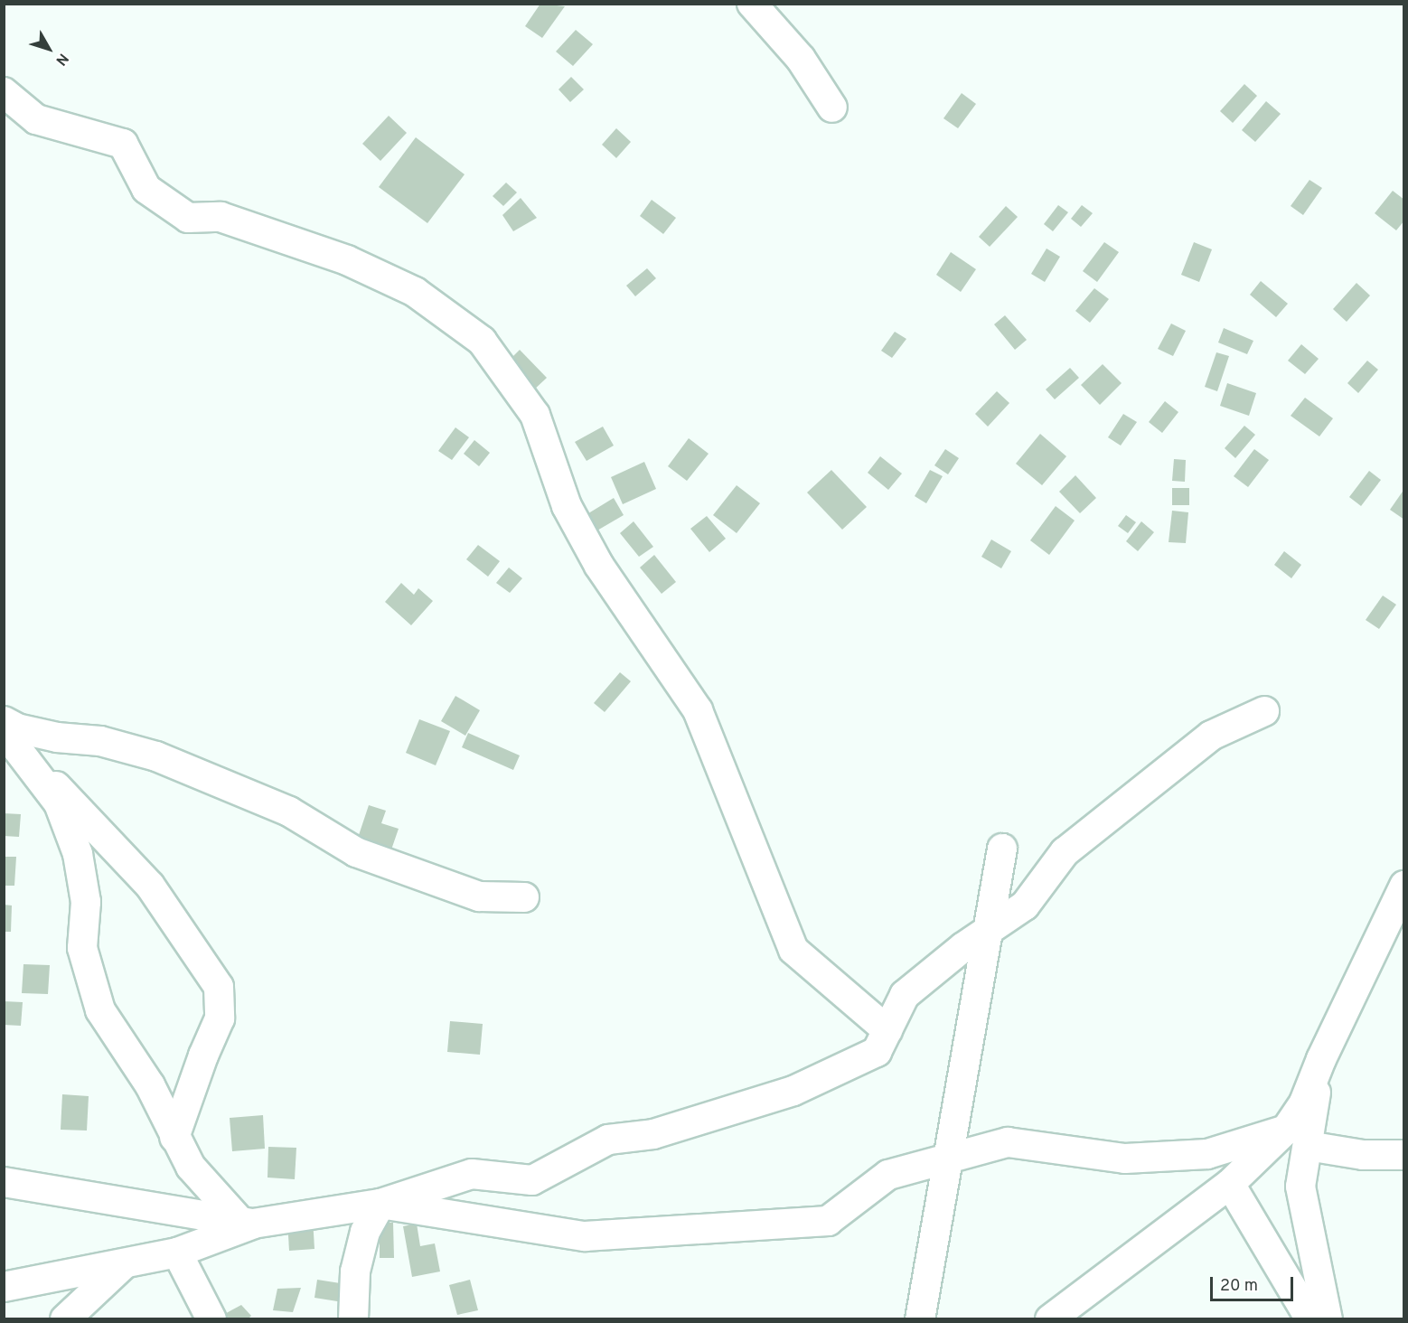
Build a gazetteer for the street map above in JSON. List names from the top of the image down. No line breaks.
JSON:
{"scale_bar":"20 m","north":"bottom right"}
